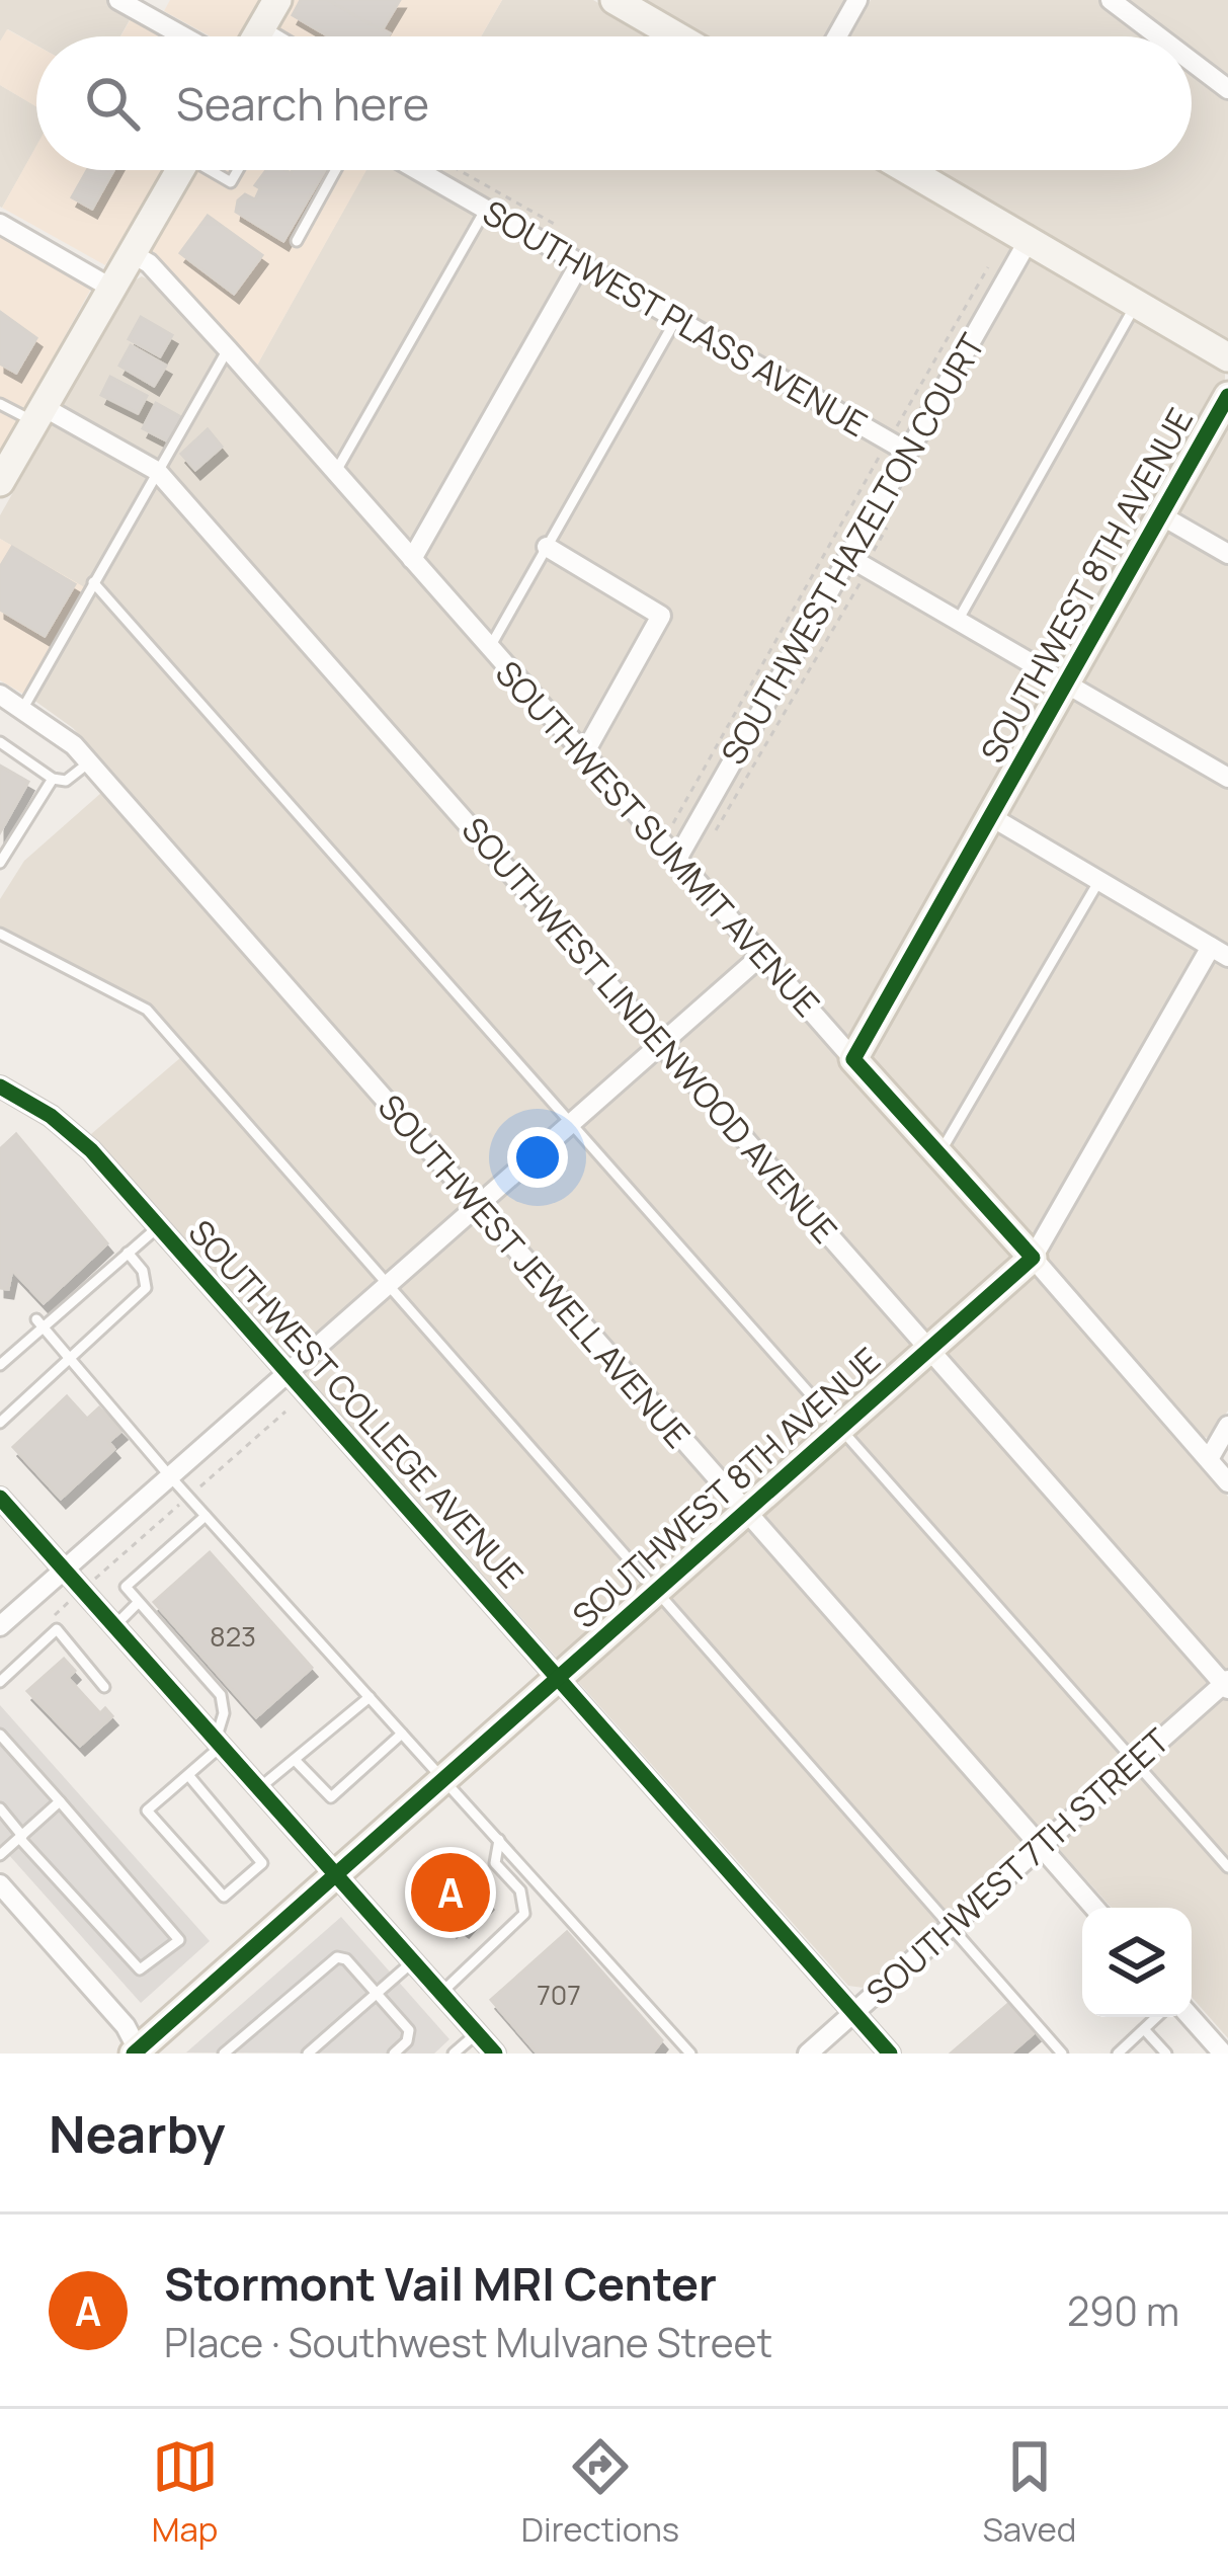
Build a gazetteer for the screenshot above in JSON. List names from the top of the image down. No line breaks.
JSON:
{"streets":{"street":["SOUTHWEST PLASS AVENUE","SOUTHWEST HAZELTON COURT","SOUTHWEST 8TH AVENUE","SOUTHWEST SUMMIT AVENUE","SOUTHWEST LINDENWOOD AVENUE","SOUTHWEST JEWELL AVENUE","SOUTHWEST COLLEGE AVENUE","SOUTHWEST 7TH STREET"]},"crossings":[["SOUTHWEST PLASS AVENUE","SOUTHWEST HAZELTON COURT"],["SOUTHWEST HAZELTON COURT","SOUTHWEST SUMMIT AVENUE"],["SOUTHWEST 8TH AVENUE","SOUTHWEST SUMMIT AVENUE"],["SOUTHWEST 8TH AVENUE","SOUTHWEST LINDENWOOD AVENUE"],["SOUTHWEST 8TH AVENUE","SOUTHWEST JEWELL AVENUE"],["SOUTHWEST 8TH AVENUE","SOUTHWEST COLLEGE AVENUE"],["SOUTHWEST LINDENWOOD AVENUE","SOUTHWEST 7TH STREET"],["SOUTHWEST JEWELL AVENUE","SOUTHWEST 7TH STREET"],["SOUTHWEST COLLEGE AVENUE","SOUTHWEST 7TH STREET"]],"house_numbers":["823","707"],"page":{"search":"Search here","pins":"A","heading":"Nearby","list":[{"mark":"A","name":"Stormont Vail MRI Center","note":"Place · Southwest Mulvane Street","value":"290 m"}],"nav":["Map","Directions","Saved"]}}
